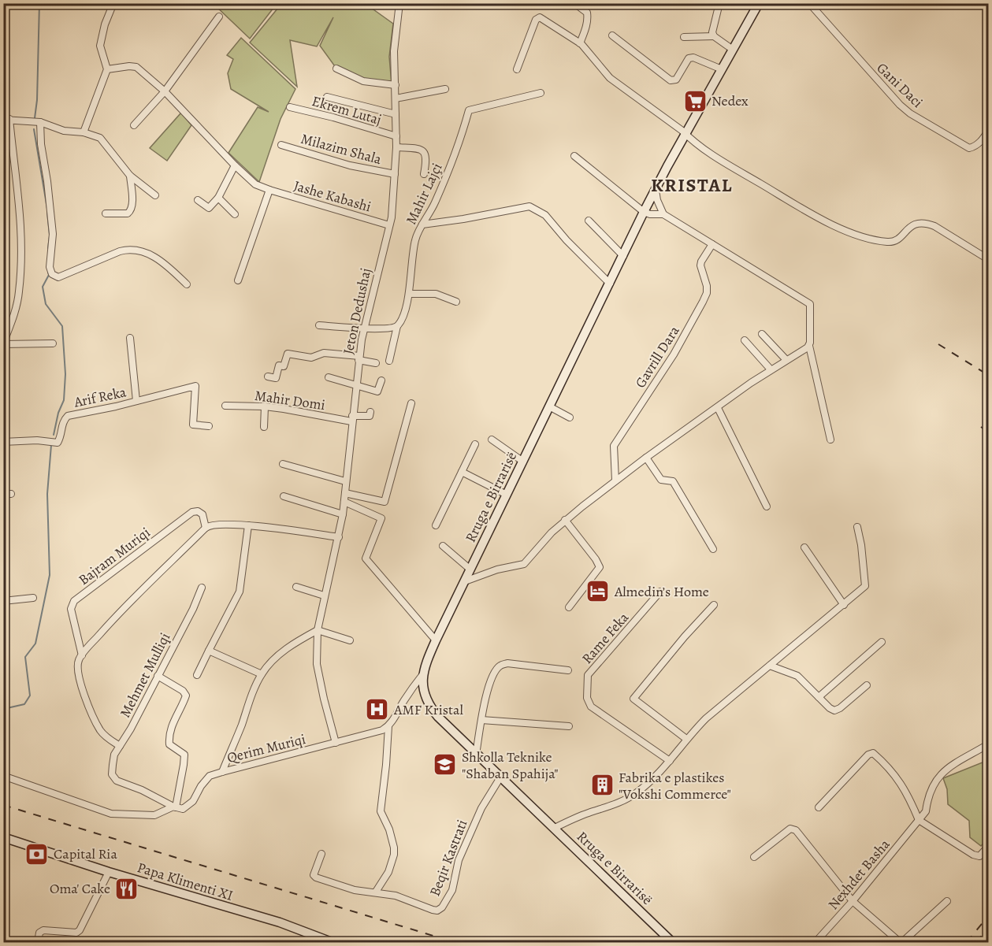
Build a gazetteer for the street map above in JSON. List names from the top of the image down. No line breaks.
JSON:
{"streets":{"street":["Gani Daci","Ekrem Lutaj","Milazim Shala","Mahir Lajçi","Jashe Kabashi","Jeton Dedushaj","Gavrill Dara","Arif Reka","Mahir Domi","Rruga e Birrarisë","Bajram Muriqi","Rame Feka","Mehmet Mulliqi","Qerim Muriqi","Beqir Kastrati","Nexhdet Basha","Papa Klimenti XI"]},"crossings":[["Ekrem Lutaj","Jeton Dedushaj"],["Milazim Shala","Jeton Dedushaj"],["Jashe Kabashi","Jeton Dedushaj"],["Jeton Dedushaj","Mahir Domi"],["Jeton Dedushaj","Qerim Muriqi"],["Rruga e Birrarisë","Beqir Kastrati"],["Bajram Muriqi","Mehmet Mulliqi"],["Mehmet Mulliqi","Qerim Muriqi"]],"districts":["KRISTAL"],"places":{"supermarket":["Nedex"],"hotel":["Almedin’s Home"],"hospital":["AMF Kristal"],"school or university":["Shkolla Teknike \"Shaban Spahija\""],"building":["Fabrika e plastikes \"Vokshi Commerce\""],"bank":["Capital Ria"],"restaurant":["Oma' Cake"]}}
